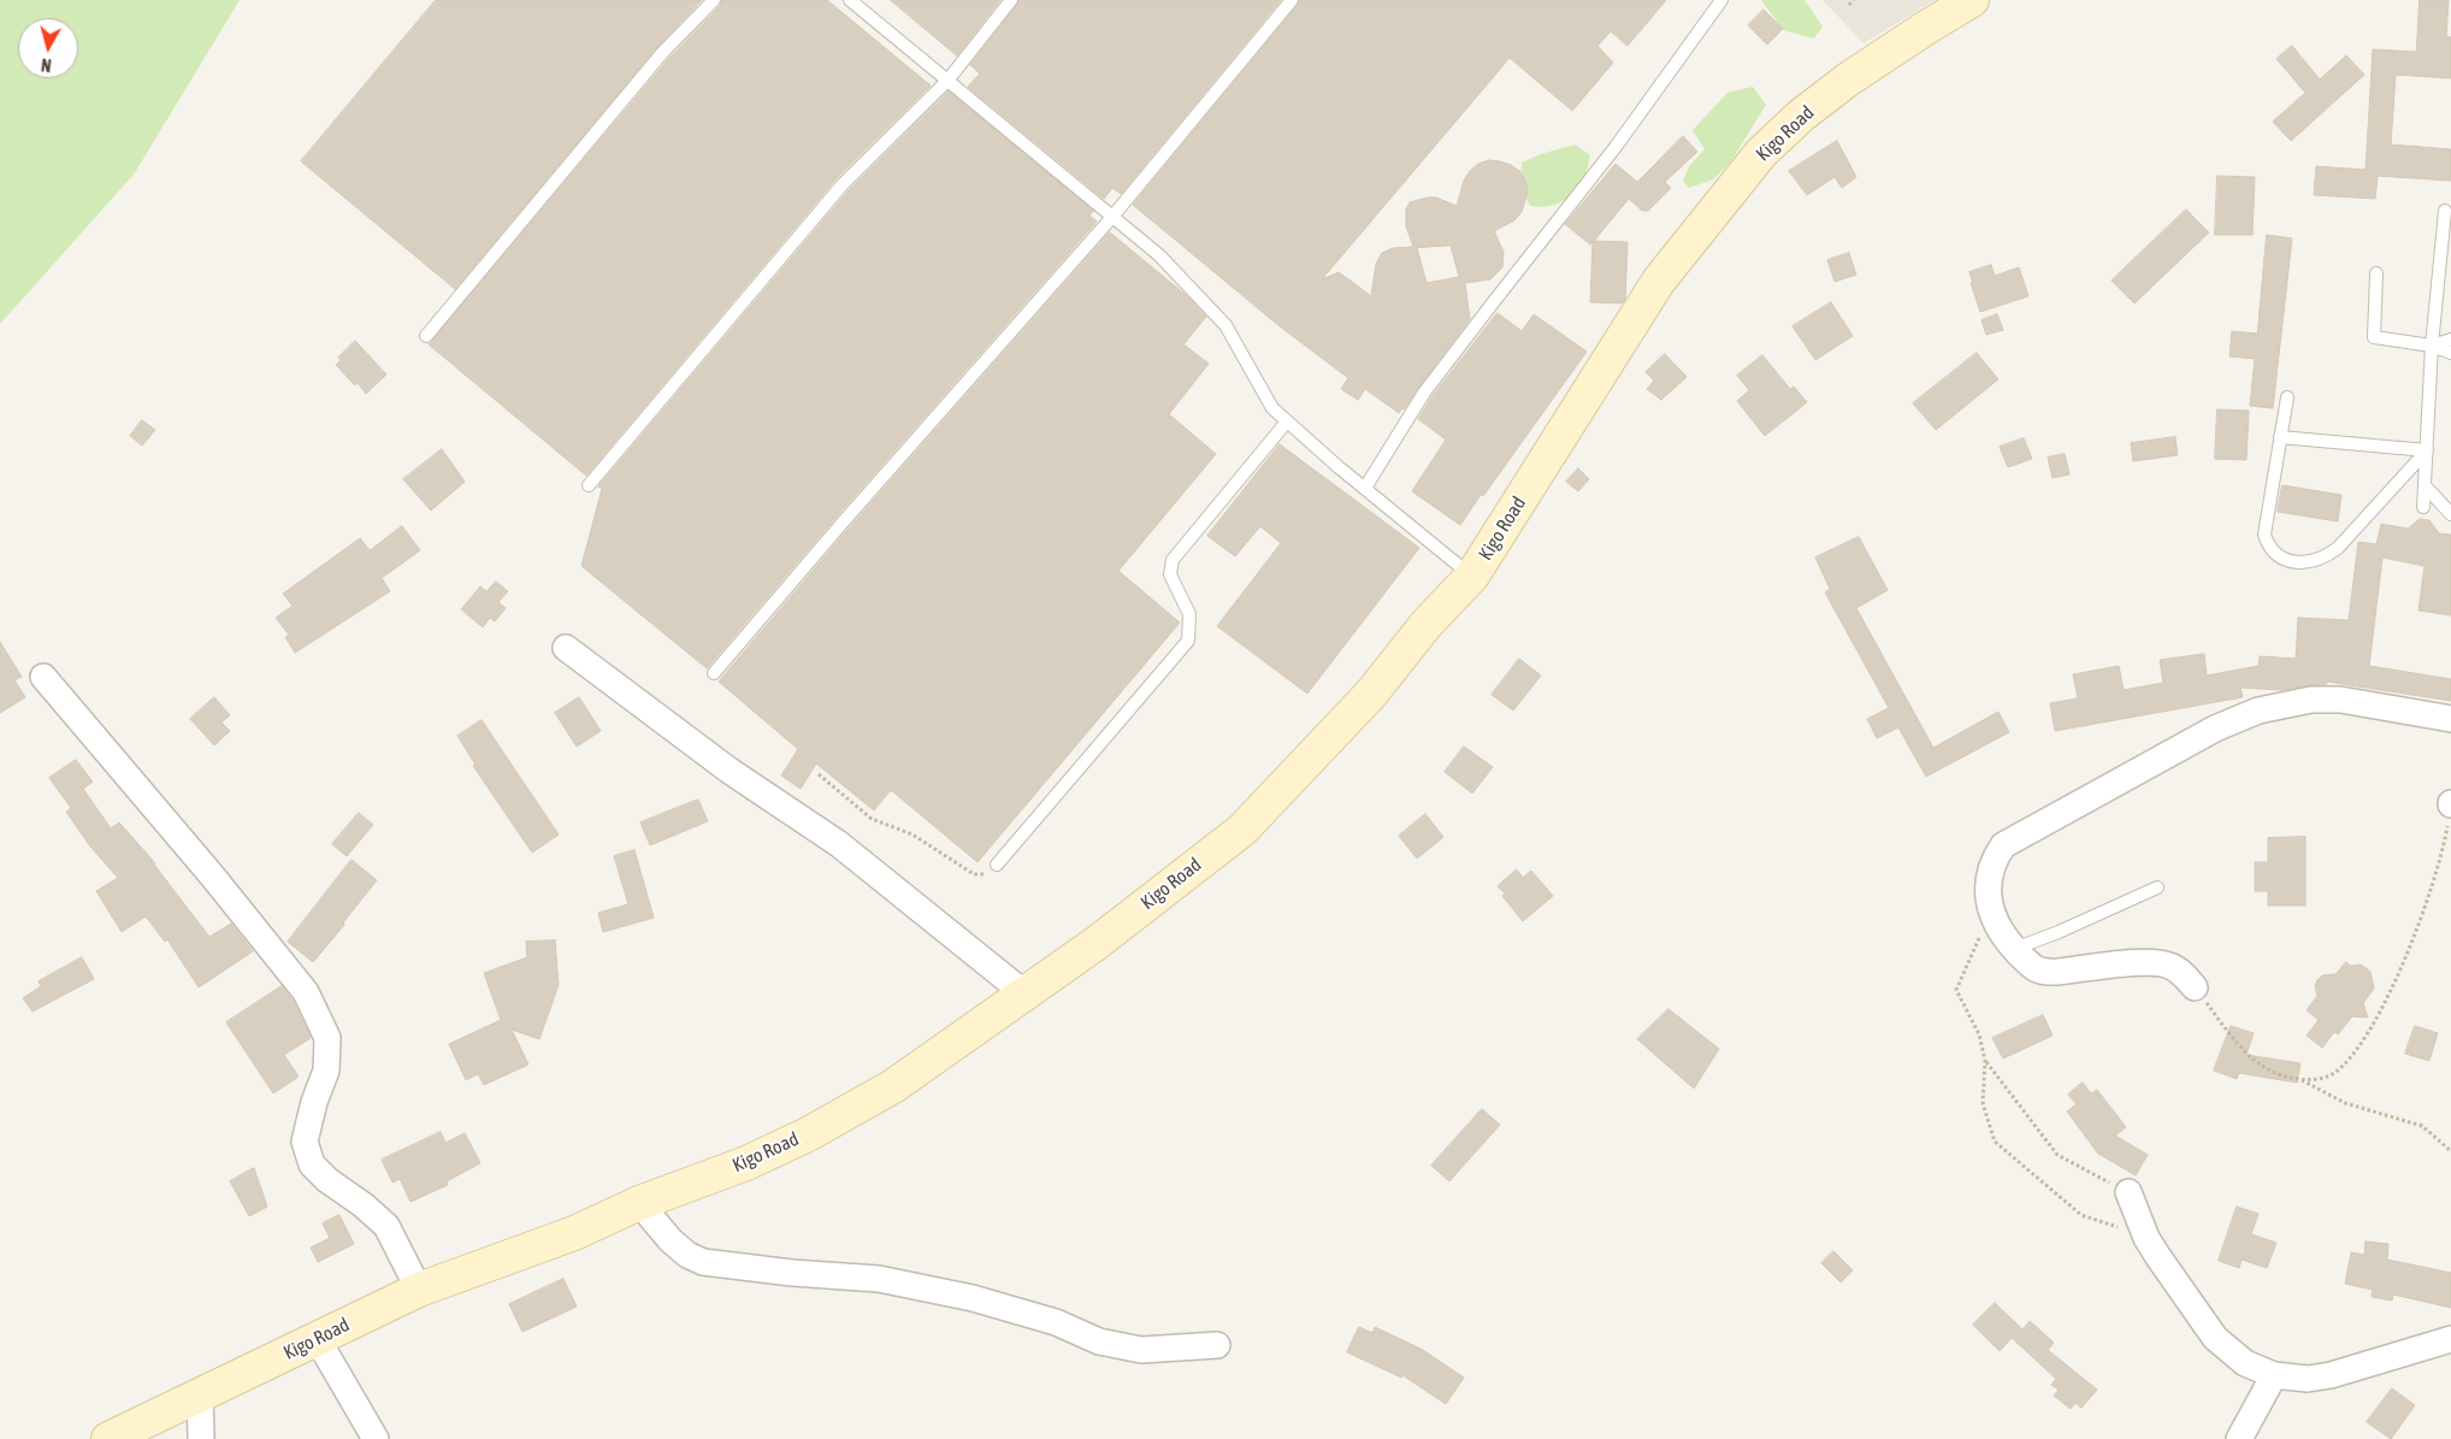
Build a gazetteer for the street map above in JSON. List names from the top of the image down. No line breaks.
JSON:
{"streets":{"street":["Kigo Road"]},"north":"bottom"}
